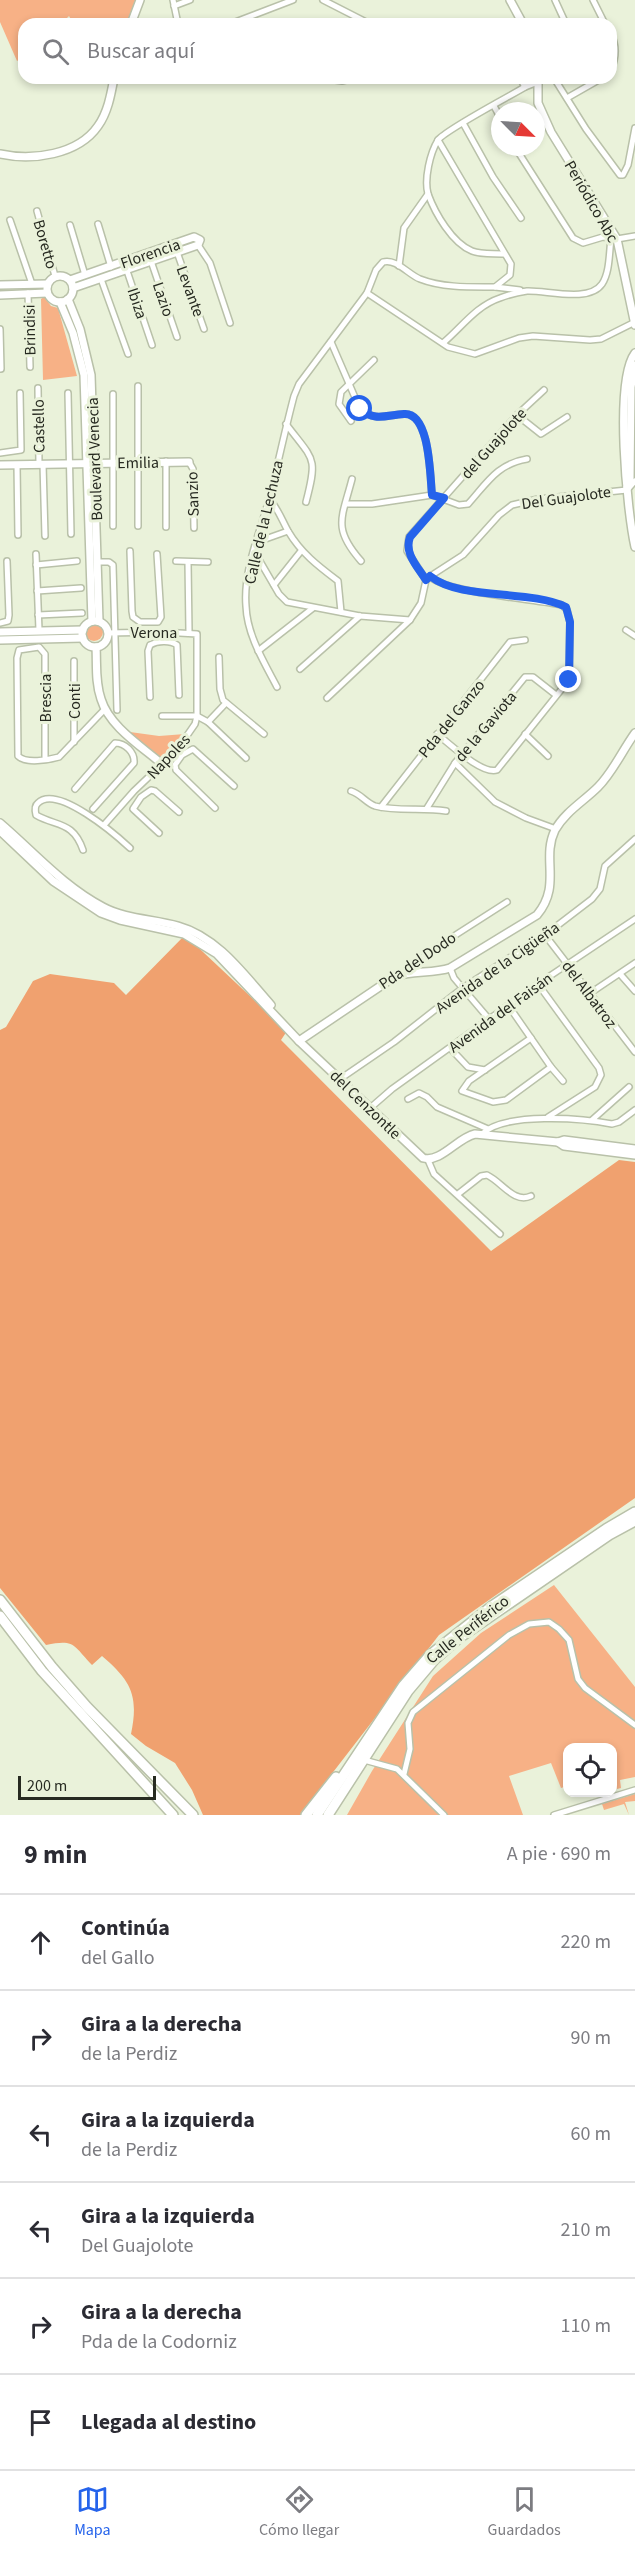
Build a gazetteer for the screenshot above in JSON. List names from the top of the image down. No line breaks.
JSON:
{"streets":{"highway":["Calle Periférico"],"street":["Periódico Abc","Boretto","Florencia","Levante","Lazio","Ibiza","Brindisi","Castello","del Guajolote","Boulevard Venecia","Emilia","Sanzio","Del Guajolote","Calle de la Lechuza","Verona","Brescia","Conti","Pda del Ganzo","de la Gaviota","Napoles","Pda del Dodo","Avenida de la Cigüeña","del Albatroz","Avenida del Faisán","del Cenzontle"]},"crossings":[["Boretto","Florencia"],["Boretto","Boulevard Venecia"],["Florencia","Levante"],["Florencia","Lazio"],["Florencia","Ibiza"],["Florencia","Boulevard Venecia"],["Castello","Emilia"],["del Guajolote","Del Guajolote"],["Boulevard Venecia","Emilia"],["Boulevard Venecia","Verona"],["Emilia","Sanzio"],["Verona","Napoles"],["Brescia","Conti"],["Pda del Dodo","del Cenzontle"],["Avenida de la Cigüeña","del Albatroz"],["Avenida de la Cigüeña","del Cenzontle"],["del Albatroz","Avenida del Faisán"],["Avenida del Faisán","del Cenzontle"]],"scale_bar":"200 m","north":"bottom right","page":{"search":"Buscar aquí","scale":"200 m","heading":["9 min","A pie · 690 m"],"list":[["Continúa","del Gallo","220 m"],["Gira a la derecha","de la Perdiz","90 m"],["Gira a la izquierda","de la Perdiz","60 m"],["Gira a la izquierda","Del Guajolote","210 m"],["Gira a la derecha","Pda de la Codorniz","110 m"],"Llegada al destino"],"nav":["Mapa","Cómo llegar","Guardados"]}}
